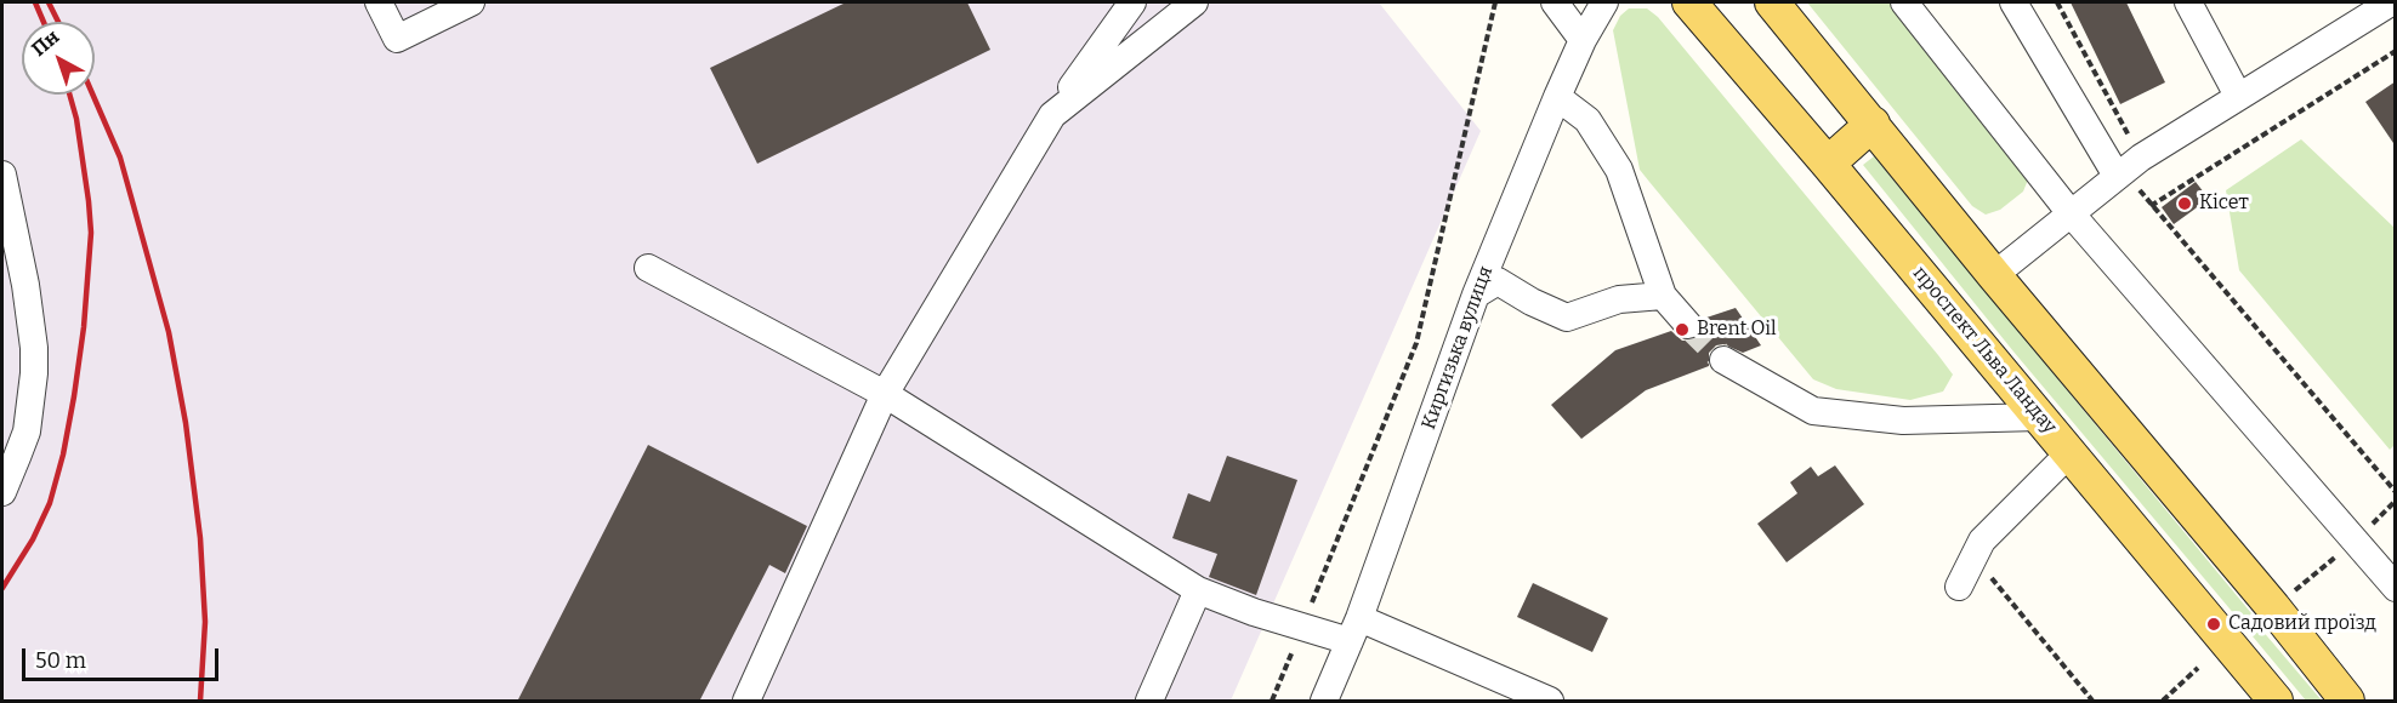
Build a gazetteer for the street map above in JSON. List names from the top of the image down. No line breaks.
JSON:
{"streets":{"main road":["проспект Льва Ландау"],"street":["Киргизька вулиця"]},"places":["Кісет","Brent Oil","Садовий проїзд"],"scale_bar":"50 m","north":"top left"}
